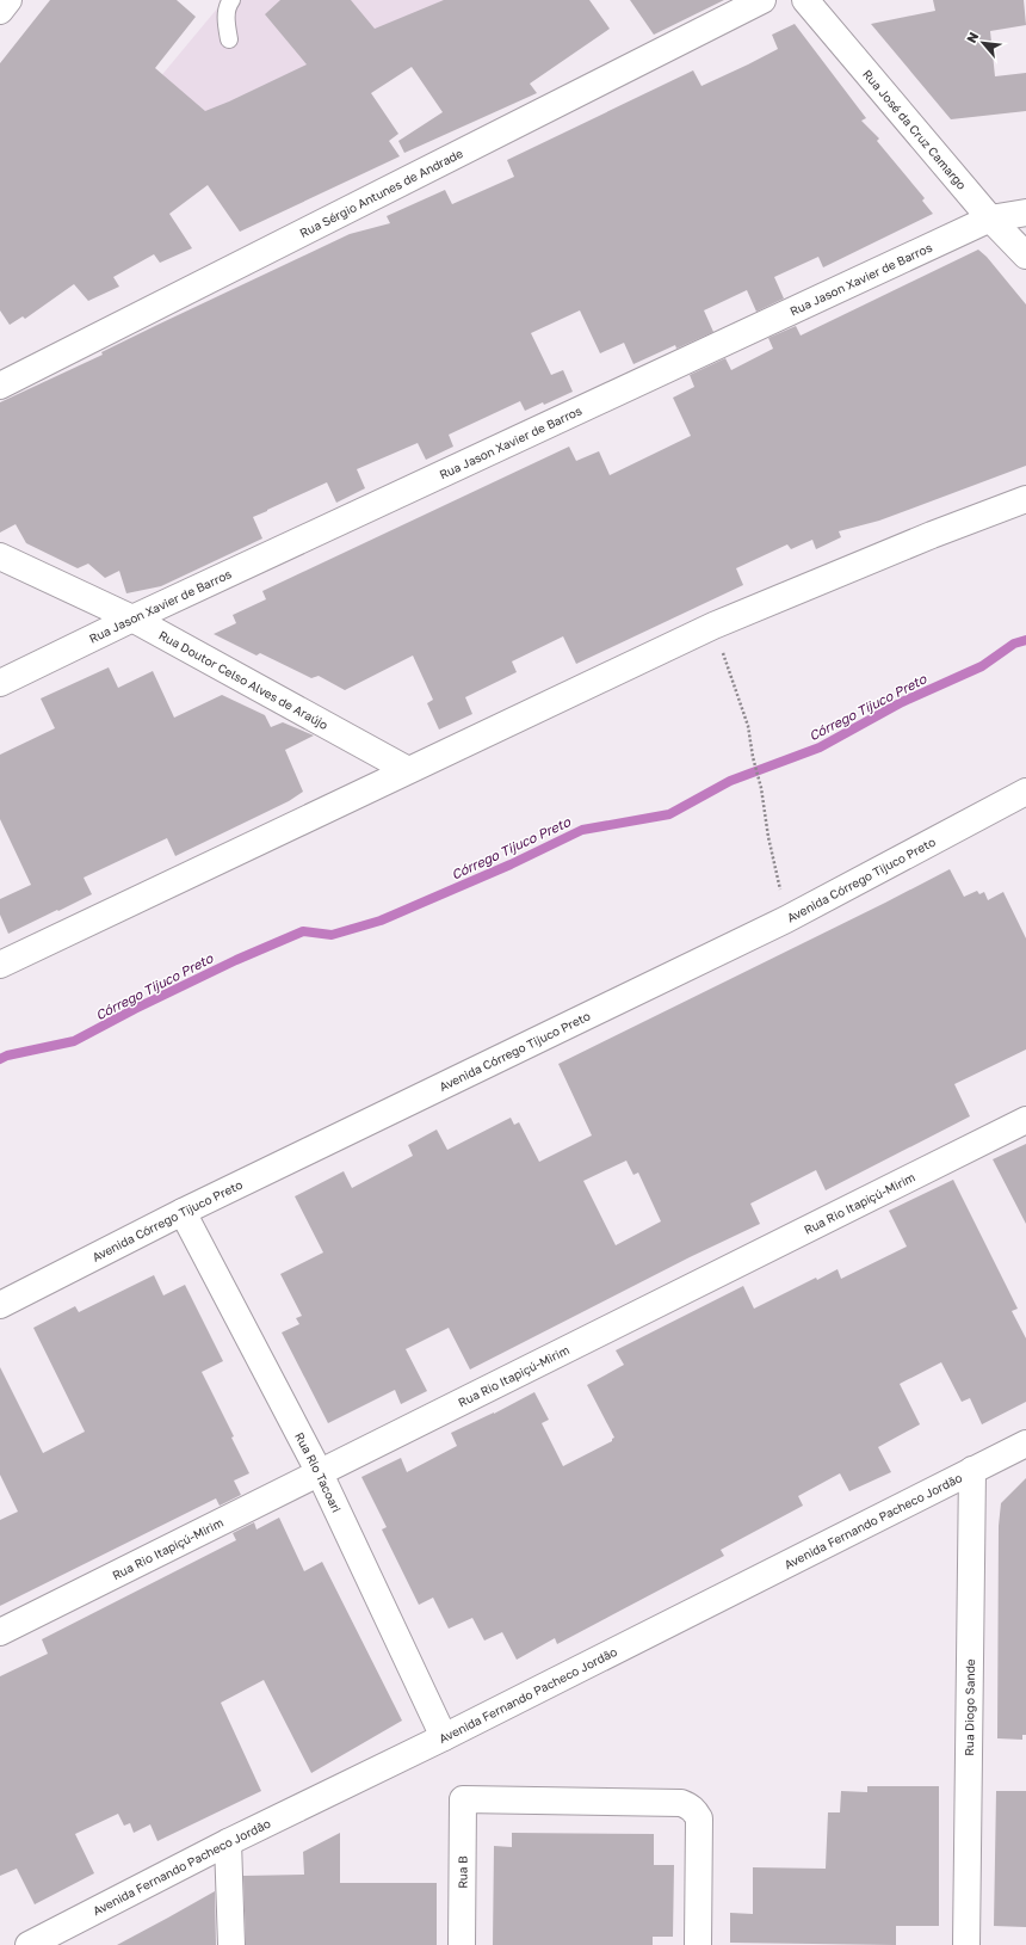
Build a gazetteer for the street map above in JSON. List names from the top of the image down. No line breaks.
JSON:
{"streets":{"street":["Rua José da Cruz Camargo","Rua Sérgio Antunes de Andrade","Rua Jason Xavier de Barros","Rua Doutor Celso Alves de Araújo","Avenida Córrego Tijuco Preto","Rua Rio Itapiçú-Mirim","Rua Rio Tacoari","Avenida Fernando Pacheco Jordão","Rua Diogo Sande","Rua B"]},"crossings":[["Rua José da Cruz Camargo","Rua Jason Xavier de Barros"],["Rua Jason Xavier de Barros","Rua Doutor Celso Alves de Araújo"],["Avenida Córrego Tijuco Preto","Rua Rio Tacoari"],["Rua Rio Itapiçú-Mirim","Rua Rio Tacoari"],["Rua Rio Tacoari","Avenida Fernando Pacheco Jordão"],["Avenida Fernando Pacheco Jordão","Rua Diogo Sande"]],"water":["Córrego Tijuco Preto"],"north":"top left"}
